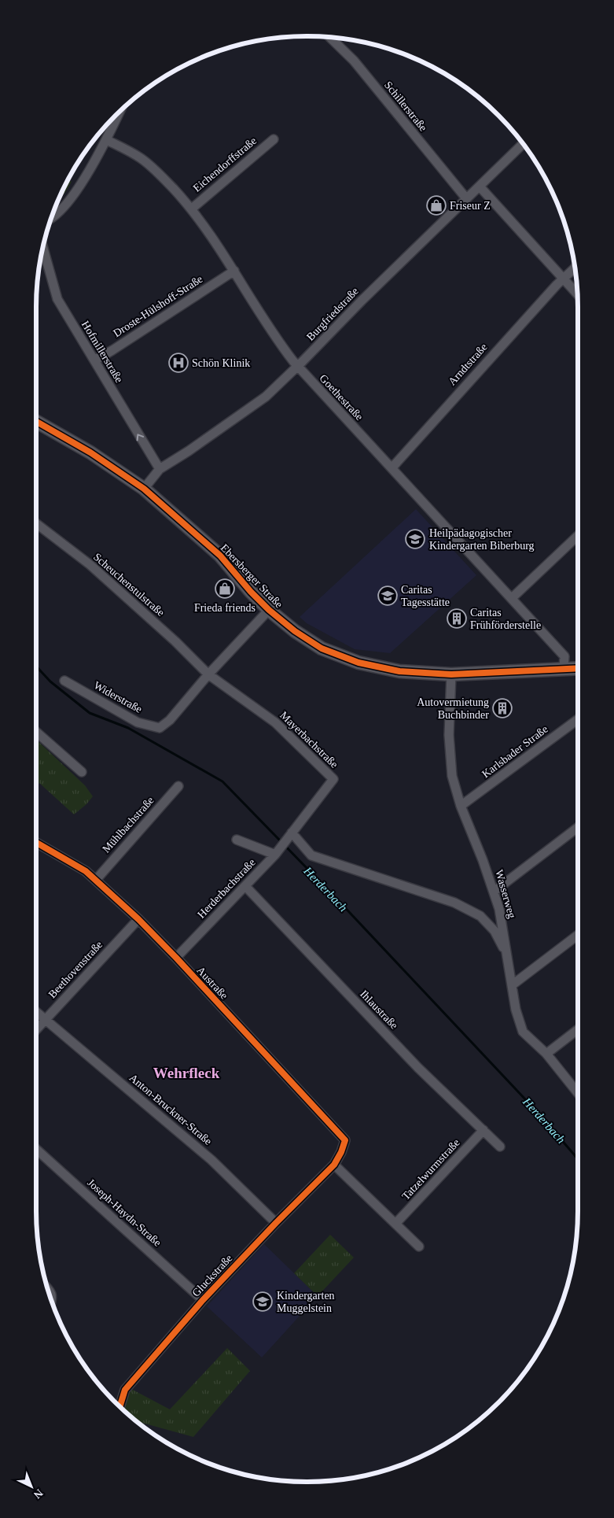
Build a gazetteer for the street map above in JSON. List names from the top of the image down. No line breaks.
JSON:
{"streets":{"street":["Schillerstraße","Eichendorffstraße","Droste-Hülshoff-Straße","Burgfriedstraße","Hofmillerstraße","Arndtstraße","Goethestraße","Ebersberger Straße","Scheuchenstulstraße","Widerstraße","Mayerbachstraße","Karlsbader Straße","Mühlbachstraße","Herderbachstraße","Wasserweg","Beethovenstraße","Austraße","Ihlaustraße","Anton-Bruckner-Straße","Tatzelwurmstraße","Joseph-Haydn-Straße","Gluckstraße"]},"crossings":[["Schillerstraße","Burgfriedstraße"],["Eichendorffstraße","Goethestraße"],["Droste-Hülshoff-Straße","Hofmillerstraße"],["Droste-Hülshoff-Straße","Goethestraße"],["Burgfriedstraße","Hofmillerstraße"],["Burgfriedstraße","Goethestraße"],["Burgfriedstraße","Ebersberger Straße"],["Arndtstraße","Goethestraße"],["Goethestraße","Ebersberger Straße"],["Ebersberger Straße","Wasserweg"],["Scheuchenstulstraße","Widerstraße"],["Scheuchenstulstraße","Mayerbachstraße"],["Widerstraße","Mayerbachstraße"],["Mayerbachstraße","Herderbachstraße"],["Karlsbader Straße","Wasserweg"],["Mühlbachstraße","Austraße"],["Herderbachstraße","Austraße"],["Herderbachstraße","Ihlaustraße"],["Beethovenstraße","Austraße"],["Beethovenstraße","Anton-Bruckner-Straße"],["Austraße","Gluckstraße"],["Ihlaustraße","Tatzelwurmstraße"],["Anton-Bruckner-Straße","Gluckstraße"],["Joseph-Haydn-Straße","Gluckstraße"]],"one_way":["Hofmillerstraße"],"districts":["Wehrfleck"],"water":["Herderbach"],"places":{"shop":["Friseur Z","Frieda friends"],"hospital":["Schön Klinik"],"school or university":["Heilpädagogischer Kindergarten Biberburg","Caritas Tagesstätte","Kindergarten Muggelstein"],"building":["Caritas Frühförderstelle","Autovermietung Buchbinder"]},"north":"bottom right"}
